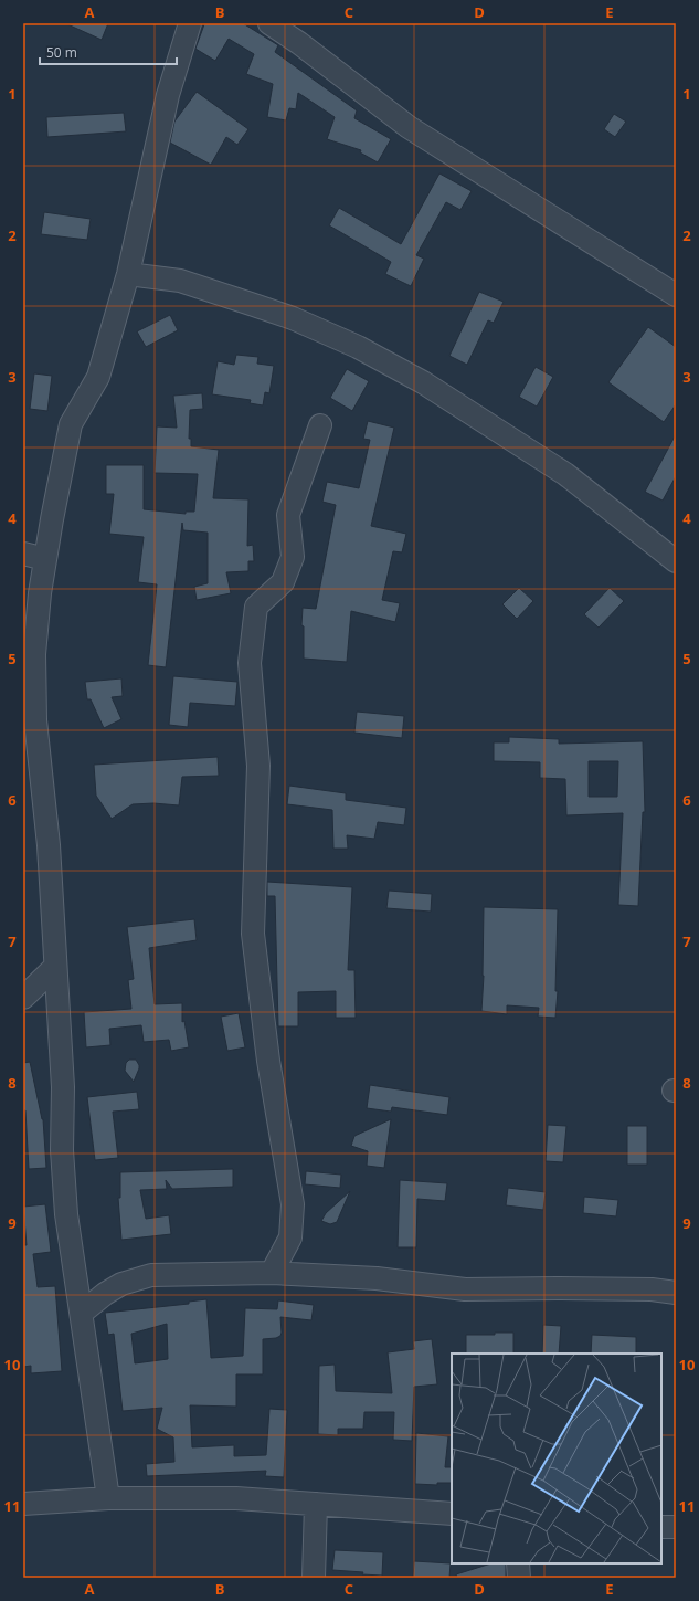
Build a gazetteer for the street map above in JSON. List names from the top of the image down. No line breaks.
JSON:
{"scale_bar":"50 m","grid":{"columns":["A","B","C","D","E"],"rows":["1","2","3","4","5","6","7","8","9","10","11"]}}
